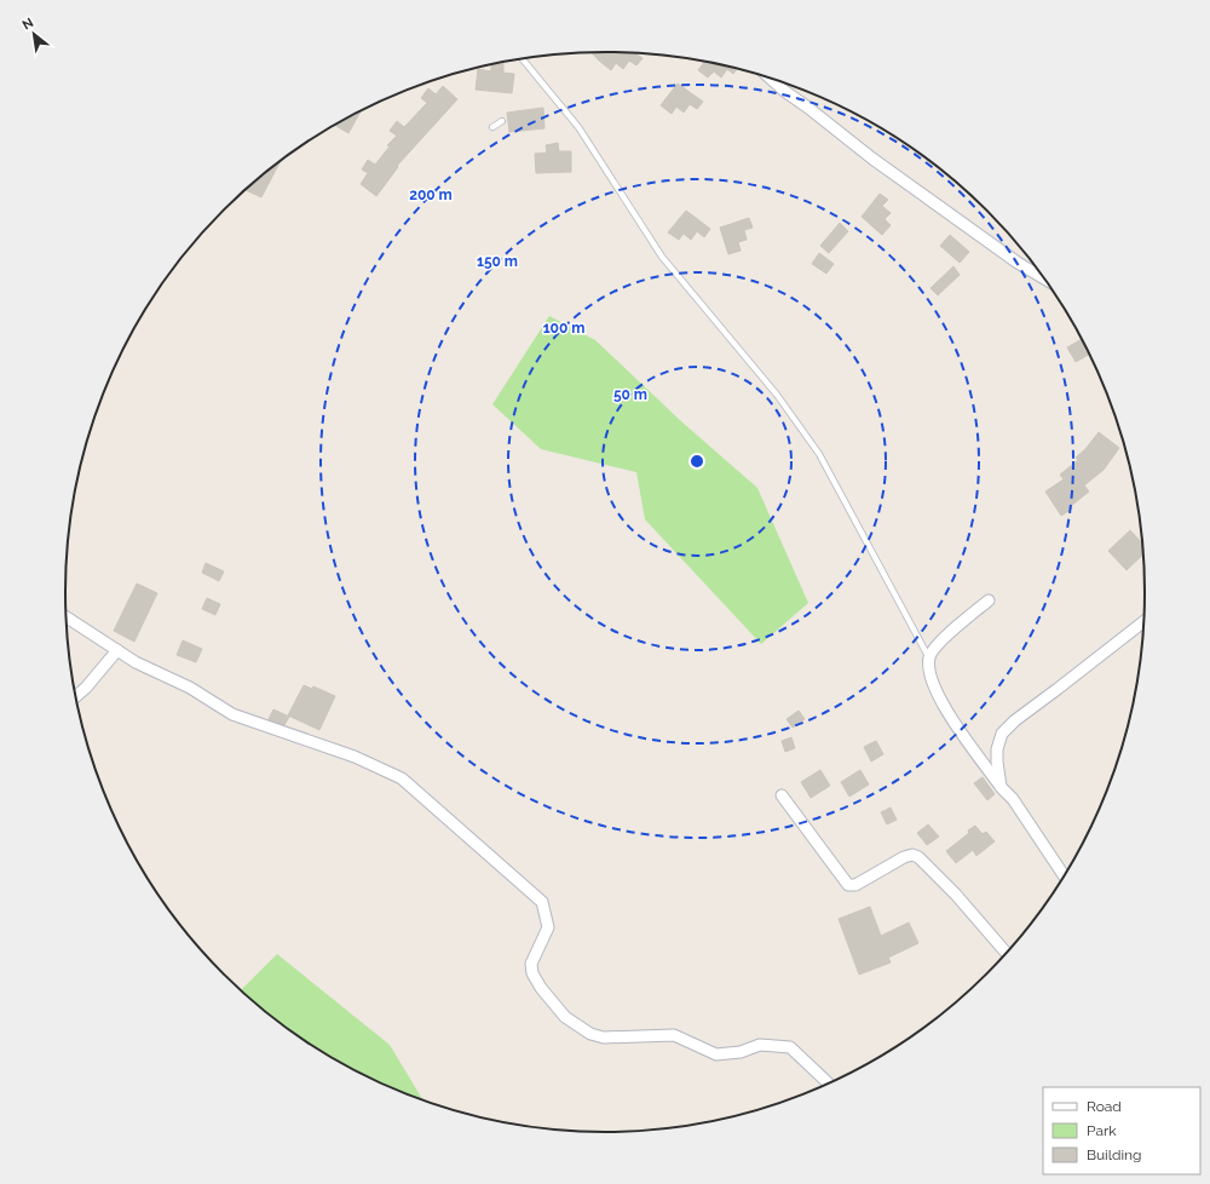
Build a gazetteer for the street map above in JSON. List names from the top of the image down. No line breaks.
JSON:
{"legend":["Road","Park","Building"],"north":"top left","rings":["200 m","150 m","100 m","50 m"]}
